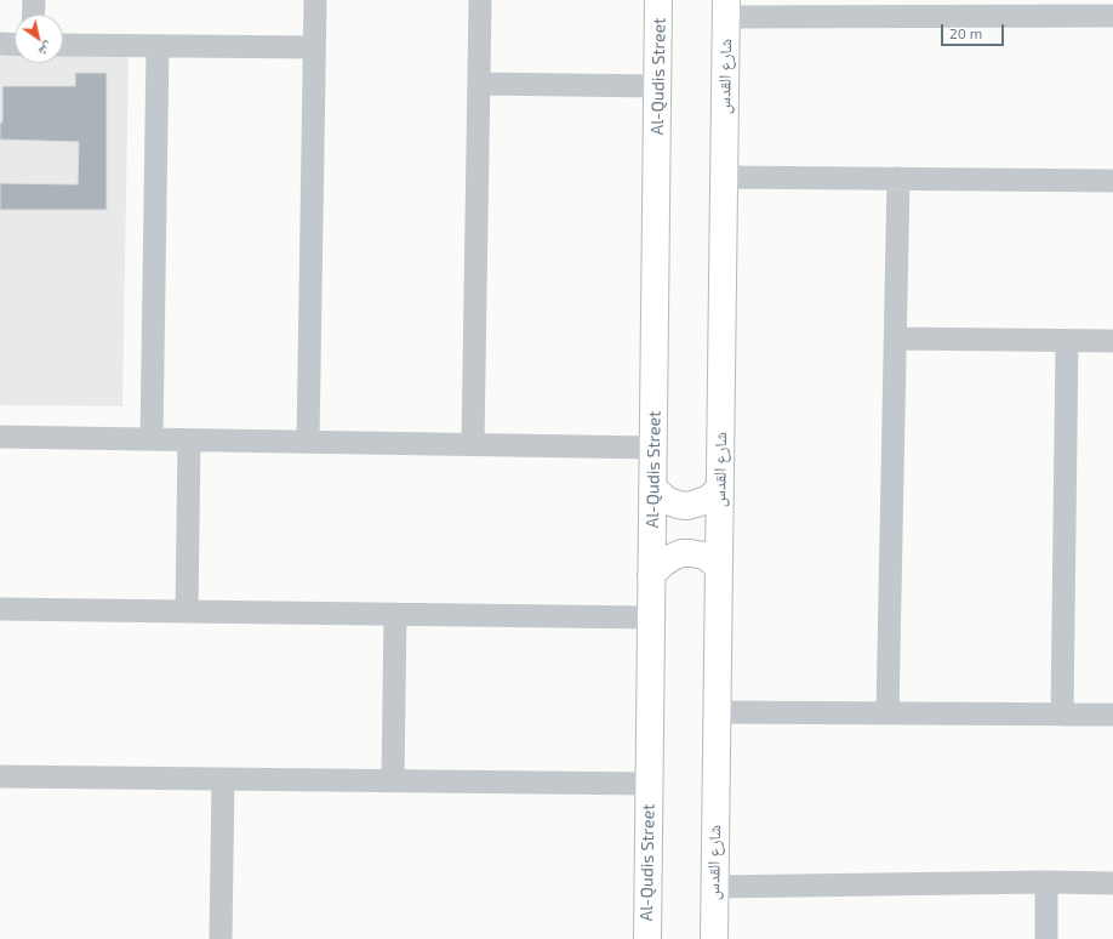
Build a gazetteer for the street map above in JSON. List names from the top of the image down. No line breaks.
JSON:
{"streets":{"main road":["Al-Qudis Street","شارع القدس"]},"scale_bar":"20 m","north":"bottom right"}
